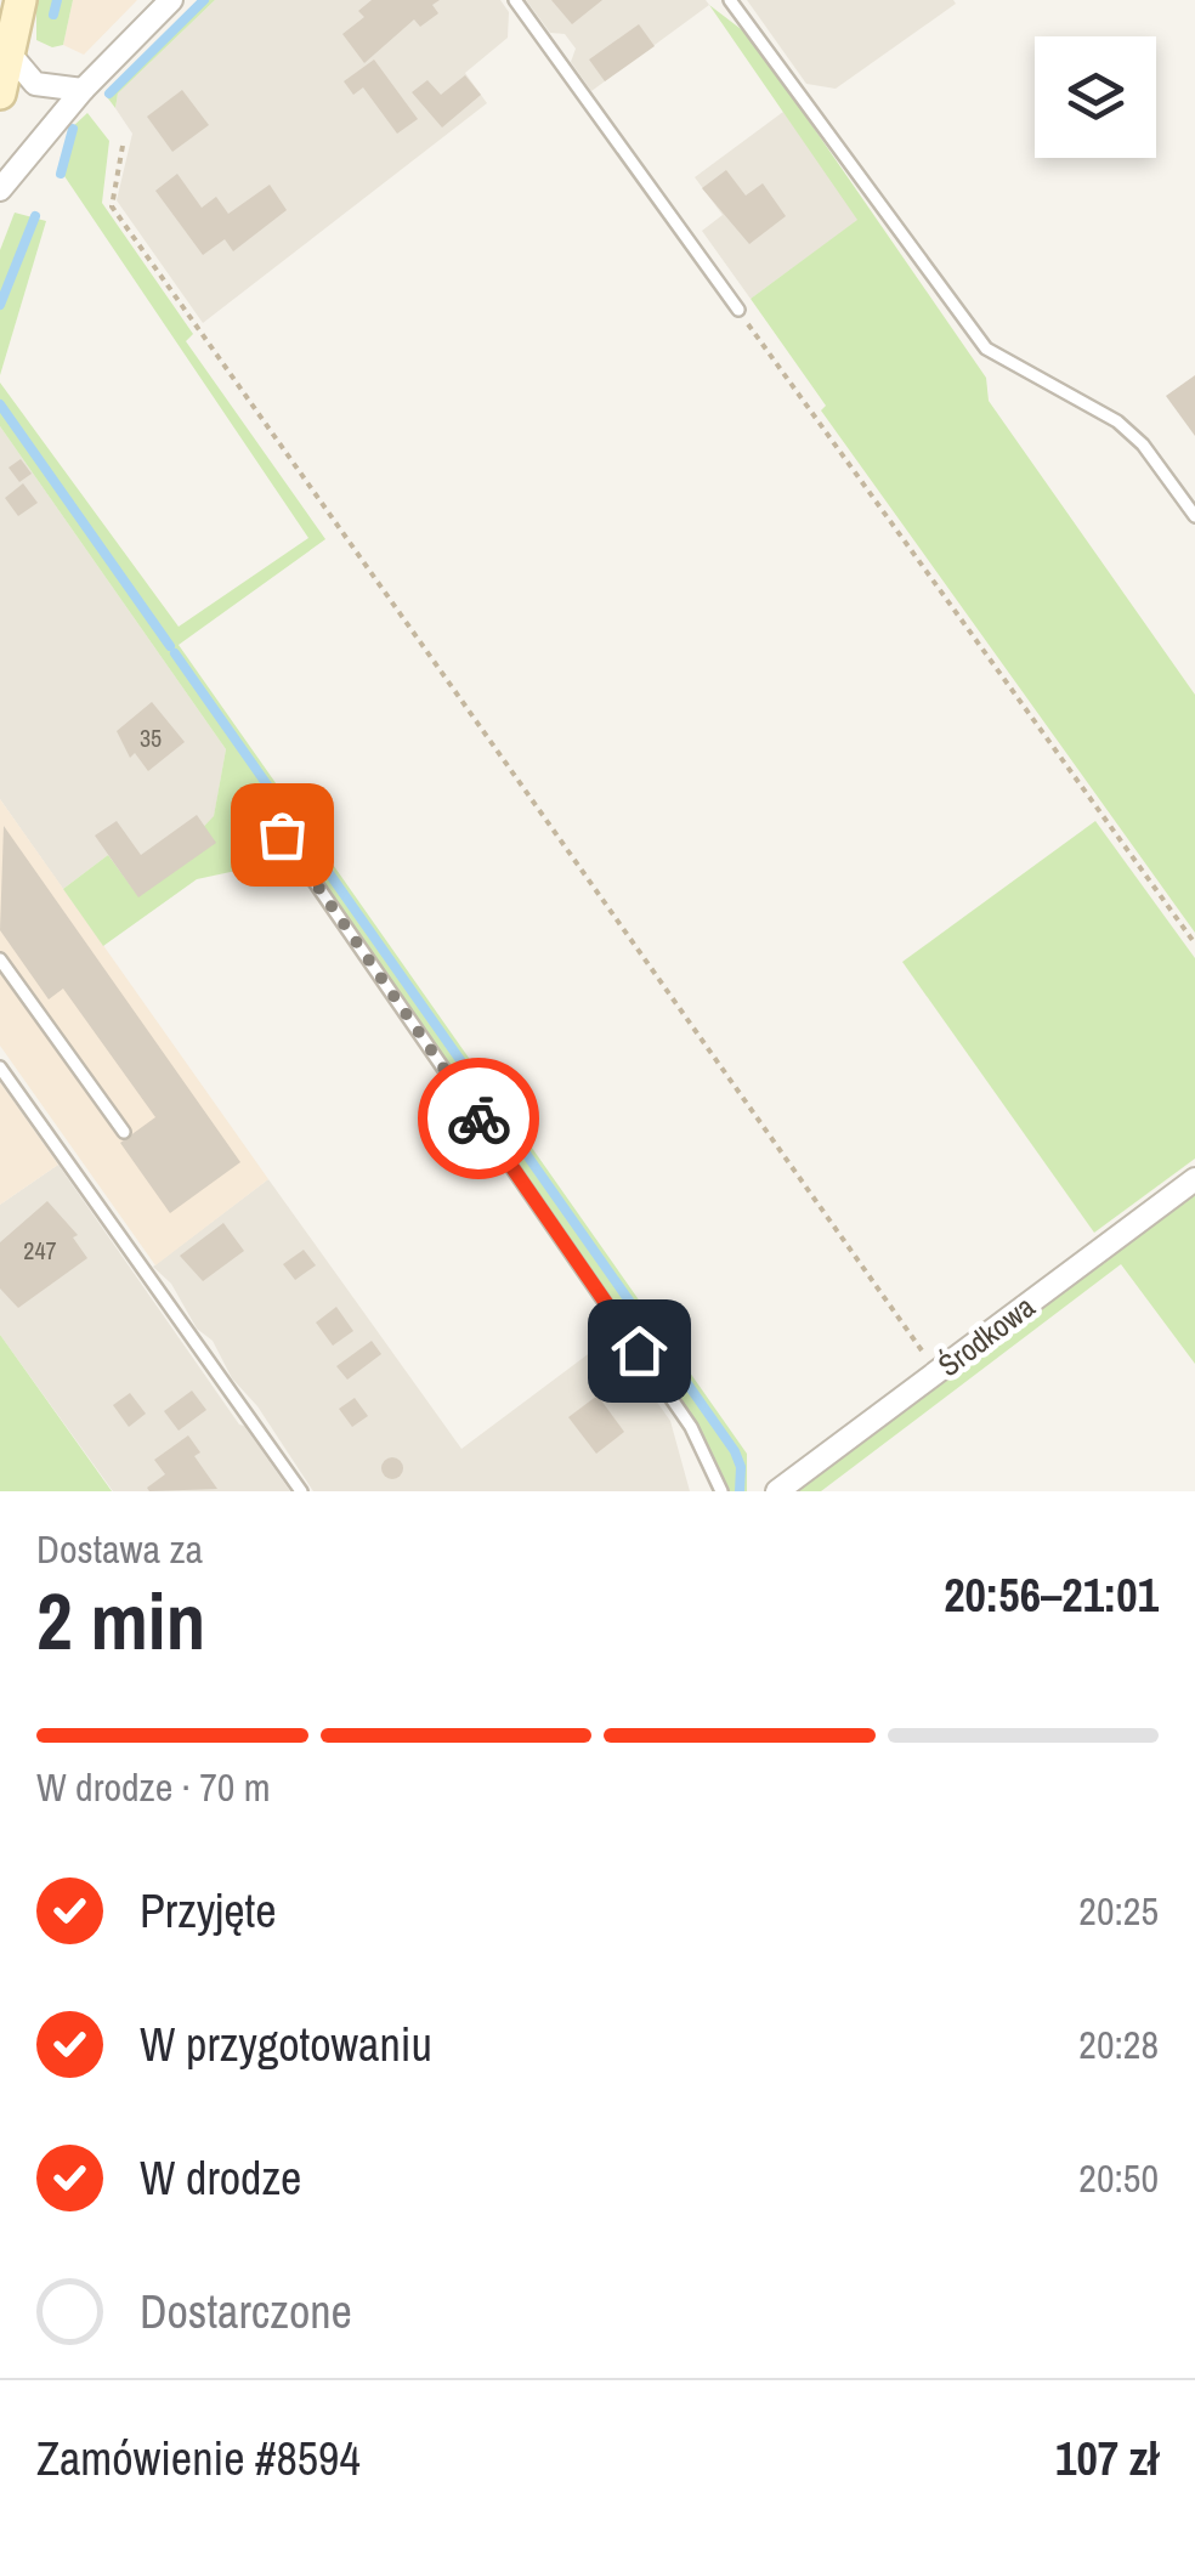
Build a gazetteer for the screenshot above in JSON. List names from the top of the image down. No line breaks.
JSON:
{"streets":{"street":["Środkowa"]},"house_numbers":["35","247"],"page":{"heading":["2 min","Dostawa za","20:56–21:01"],"panel":["Zamówienie #8594","107 zł"],"bar":"W drodze · 70 m","list":[["Przyjęte","20:25"],["W przygotowaniu","20:28"],["W drodze","20:50"],"Dostarczone"]}}
